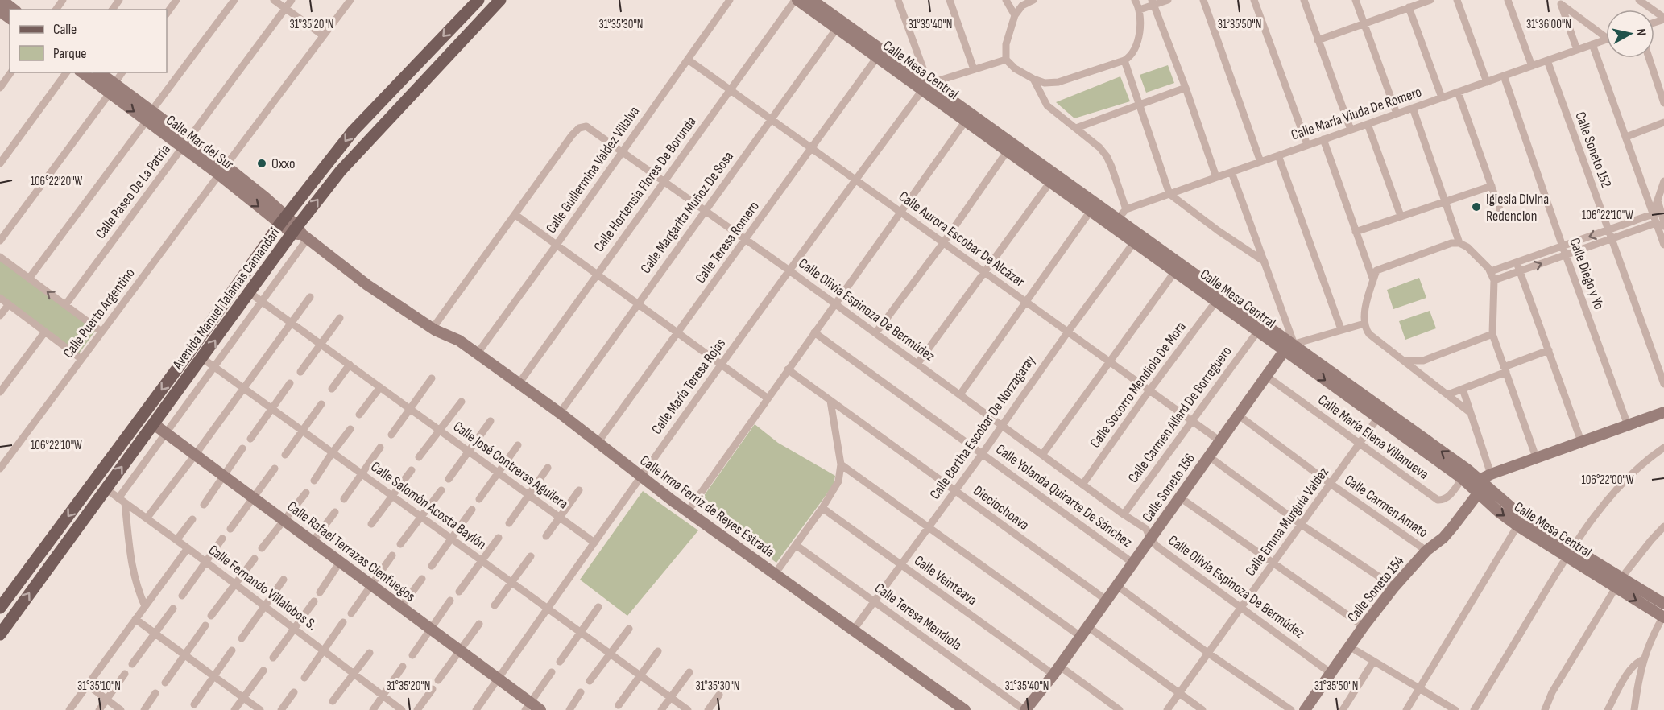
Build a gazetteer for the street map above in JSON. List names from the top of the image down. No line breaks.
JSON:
{"streets":{"main road":["Avenida Manuel Talamas Camandari"],"street":["Calle Mesa Central","Calle María Viuda De Romero","Calle Mar del Sur","Calle Soneto 152","Calle Guillermina Valdez Villalva","Calle Hortensia Flores De Borunda","Calle Paseo De La Patria","Calle Margarita Muñoz De Sosa","Calle Aurora Escobar De Alcázar","Calle Teresa Romero","Calle Diego y Yo","Calle Olivia Espinoza De Bermúdez","Calle Puerto Argentino","Calle Socorro Mendiola De Mora","Calle María Teresa Rojas","Calle Carmen Allard De Borreguero","Calle Bertha Escobar De Norzagaray","Calle María Elena Villanueva","Calle José Contreras Aguilera","Calle Soneto 156","Calle Yolanda Quirarte De Sánchez","Calle Salomón Acosta Baylón","Calle Irma Ferriz de Reyes Estrada","Calle Carmen Amato","Dieciochoava","Calle Emma Murguía Valdez","Calle Rafael Terrazas Cienfuegos","Calle Veinteava","Calle Fernando Villalobos S.","Calle Soneto 154","Calle Teresa Mendiola"]},"crossings":[["Calle Mesa Central","Calle María Viuda De Romero"],["Calle Mesa Central","Calle Hortensia Flores De Borunda"],["Calle Mesa Central","Calle Margarita Muñoz De Sosa"],["Calle Mesa Central","Calle Teresa Romero"],["Calle Mesa Central","Calle Socorro Mendiola De Mora"],["Calle Mesa Central","Calle María Teresa Rojas"],["Calle Mesa Central","Calle Carmen Allard De Borreguero"],["Calle Mesa Central","Calle Bertha Escobar De Norzagaray"],["Calle Mesa Central","Calle María Elena Villanueva"],["Calle Mesa Central","Calle Soneto 156"],["Calle Mesa Central","Calle Emma Murguía Valdez"],["Calle Mesa Central","Calle Soneto 154"],["Calle María Viuda De Romero","Calle Soneto 152"],["Calle María Viuda De Romero","Calle Diego y Yo"],["Calle Mar del Sur","Calle Paseo De La Patria"],["Calle Mar del Sur","Avenida Manuel Talamas Camandari"],["Calle Mar del Sur","Calle Olivia Espinoza De Bermúdez"],["Calle Mar del Sur","Calle Puerto Argentino"],["Calle Mar del Sur","Calle Irma Ferriz de Reyes Estrada"],["Calle Guillermina Valdez Villalva","Calle Aurora Escobar De Alcázar"],["Calle Guillermina Valdez Villalva","Calle Olivia Espinoza De Bermúdez"],["Calle Guillermina Valdez Villalva","Calle Irma Ferriz de Reyes Estrada"],["Calle Hortensia Flores De Borunda","Calle Aurora Escobar De Alcázar"],["Calle Hortensia Flores De Borunda","Calle Olivia Espinoza De Bermúdez"],["Calle Hortensia Flores De Borunda","Calle Irma Ferriz de Reyes Estrada"],["Calle Margarita Muñoz De Sosa","Calle Aurora Escobar De Alcázar"],["Calle Margarita Muñoz De Sosa","Calle Olivia Espinoza De Bermúdez"],["Calle Margarita Muñoz De Sosa","Calle Irma Ferriz de Reyes Estrada"],["Calle Aurora Escobar De Alcázar","Calle Teresa Romero"],["Calle Aurora Escobar De Alcázar","Calle Socorro Mendiola De Mora"],["Calle Aurora Escobar De Alcázar","Calle María Teresa Rojas"],["Calle Aurora Escobar De Alcázar","Calle Carmen Allard De Borreguero"],["Calle Aurora Escobar De Alcázar","Calle Bertha Escobar De Norzagaray"],["Calle Aurora Escobar De Alcázar","Calle Soneto 156"],["Calle Teresa Romero","Calle Olivia Espinoza De Bermúdez"],["Calle Teresa Romero","Calle Irma Ferriz de Reyes Estrada"],["Avenida Manuel Talamas Camandari","Calle José Contreras Aguilera"],["Avenida Manuel Talamas Camandari","Calle Salomón Acosta Baylón"],["Avenida Manuel Talamas Camandari","Calle Rafael Terrazas Cienfuegos"],["Avenida Manuel Talamas Camandari","Calle Fernando Villalobos S."],["Calle Olivia Espinoza De Bermúdez","Calle Socorro Mendiola De Mora"],["Calle Olivia Espinoza De Bermúdez","Calle María Teresa Rojas"],["Calle Olivia Espinoza De Bermúdez","Calle Carmen Allard De Borreguero"],["Calle Olivia Espinoza De Bermúdez","Calle Bertha Escobar De Norzagaray"],["Calle Olivia Espinoza De Bermúdez","Calle Soneto 156"],["Calle Olivia Espinoza De Bermúdez","Calle Irma Ferriz de Reyes Estrada"],["Calle Olivia Espinoza De Bermúdez","Calle Emma Murguía Valdez"],["Calle Olivia Espinoza De Bermúdez","Calle Soneto 154"],["Calle María Teresa Rojas","Calle José Contreras Aguilera"],["Calle María Teresa Rojas","Calle Salomón Acosta Baylón"],["Calle María Teresa Rojas","Calle Irma Ferriz de Reyes Estrada"],["Calle María Teresa Rojas","Calle Rafael Terrazas Cienfuegos"],["Calle Bertha Escobar De Norzagaray","Calle Yolanda Quirarte De Sánchez"],["Calle Bertha Escobar De Norzagaray","Calle Irma Ferriz de Reyes Estrada"],["Calle Bertha Escobar De Norzagaray","Dieciochoava"],["Calle Bertha Escobar De Norzagaray","Calle Veinteava"],["Calle Bertha Escobar De Norzagaray","Calle Teresa Mendiola"],["Calle María Elena Villanueva","Calle Soneto 156"],["Calle María Elena Villanueva","Calle Emma Murguía Valdez"],["Calle Soneto 156","Calle Yolanda Quirarte De Sánchez"],["Calle Soneto 156","Calle Carmen Amato"],["Calle Soneto 156","Dieciochoava"],["Calle Soneto 156","Calle Veinteava"],["Calle Soneto 156","Calle Teresa Mendiola"],["Calle Irma Ferriz de Reyes Estrada","Dieciochoava"],["Calle Irma Ferriz de Reyes Estrada","Calle Veinteava"],["Calle Irma Ferriz de Reyes Estrada","Calle Teresa Mendiola"],["Calle Carmen Amato","Calle Emma Murguía Valdez"],["Calle Carmen Amato","Calle Soneto 154"]],"places":["Oxxo","Iglesia Divina Redencion"],"legend":["Calle","Parque"],"north":"right","coordinates":["31°35'20\"N","31°35'30\"N","31°35'40\"N","31°35'50\"N","31°36'00\"N","106°22'20\"W","106°22'10\"W","106°22'00\"W","31°35'10\"N"]}
